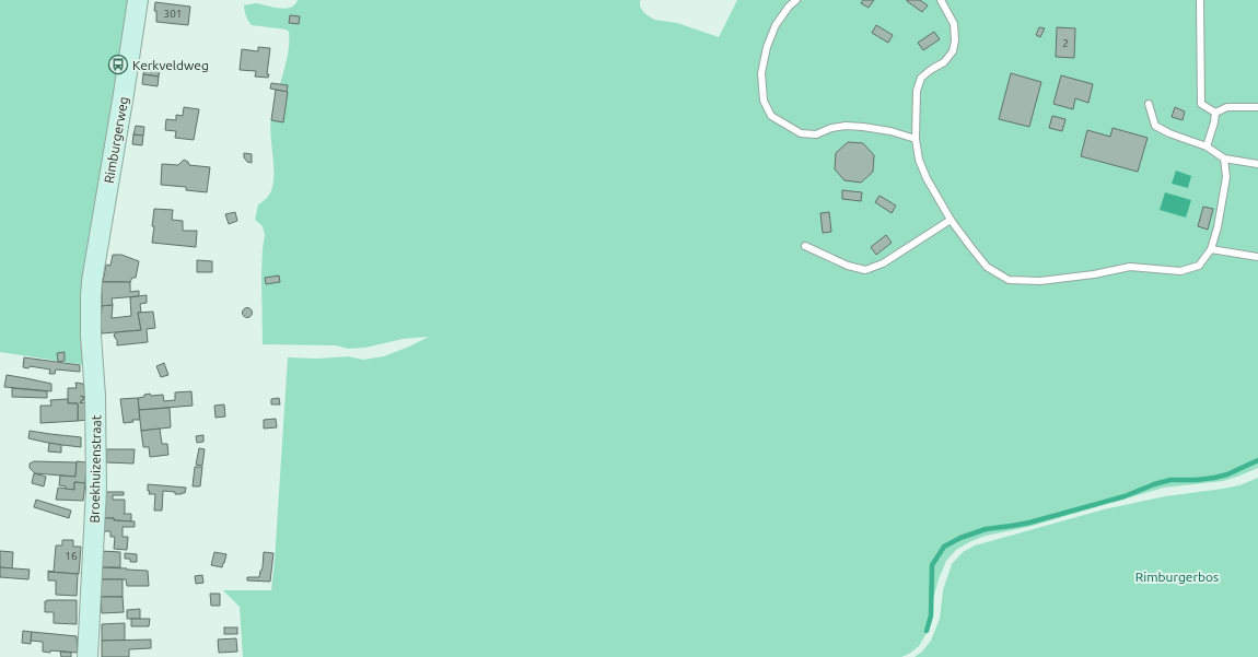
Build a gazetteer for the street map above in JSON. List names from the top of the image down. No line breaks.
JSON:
{"streets":{"street":["Rimburgerweg","Broekhuizenstraat"]},"crossings":[["Rimburgerweg","Broekhuizenstraat"]],"parks":["Rimburgerbos"],"places":{"bus stop":["Kerkveldweg"]},"house_numbers":["301","2","2","16"]}
